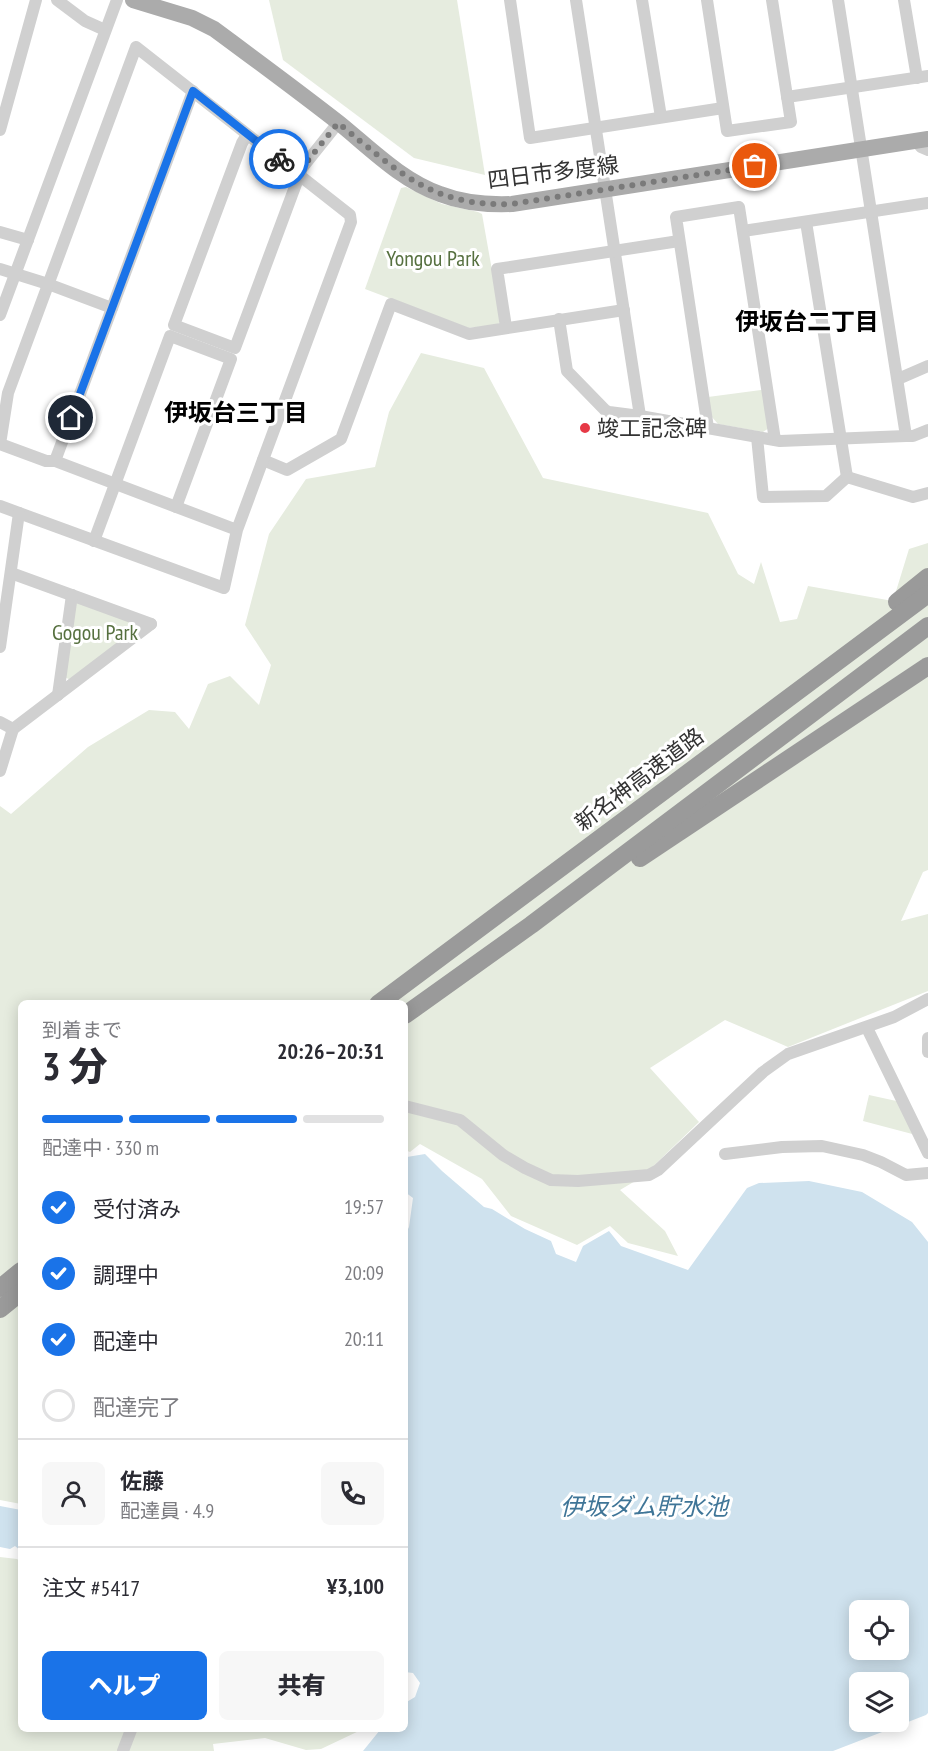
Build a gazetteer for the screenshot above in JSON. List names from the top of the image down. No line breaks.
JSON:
{"streets":{"highway":["新名神高速道路"],"main road":["四日市多度線"]},"districts":["伊坂台二丁目","伊坂台三丁目"],"water":["伊坂ダム貯水池"],"parks":["Yongou Park","Gogou Park"],"places":["竣工記念碑"],"page":{"heading":["3 分","到着まで","20:26–20:31"],"panel":["佐藤","配達員 · 4.9","注文 #5417","¥3,100"],"bar":"配達中 · 330 m","list":[["受付済み","19:57"],["調理中","20:09"],["配達中","20:11"],"配達完了"],"buttons":["ヘルプ","共有"]}}
